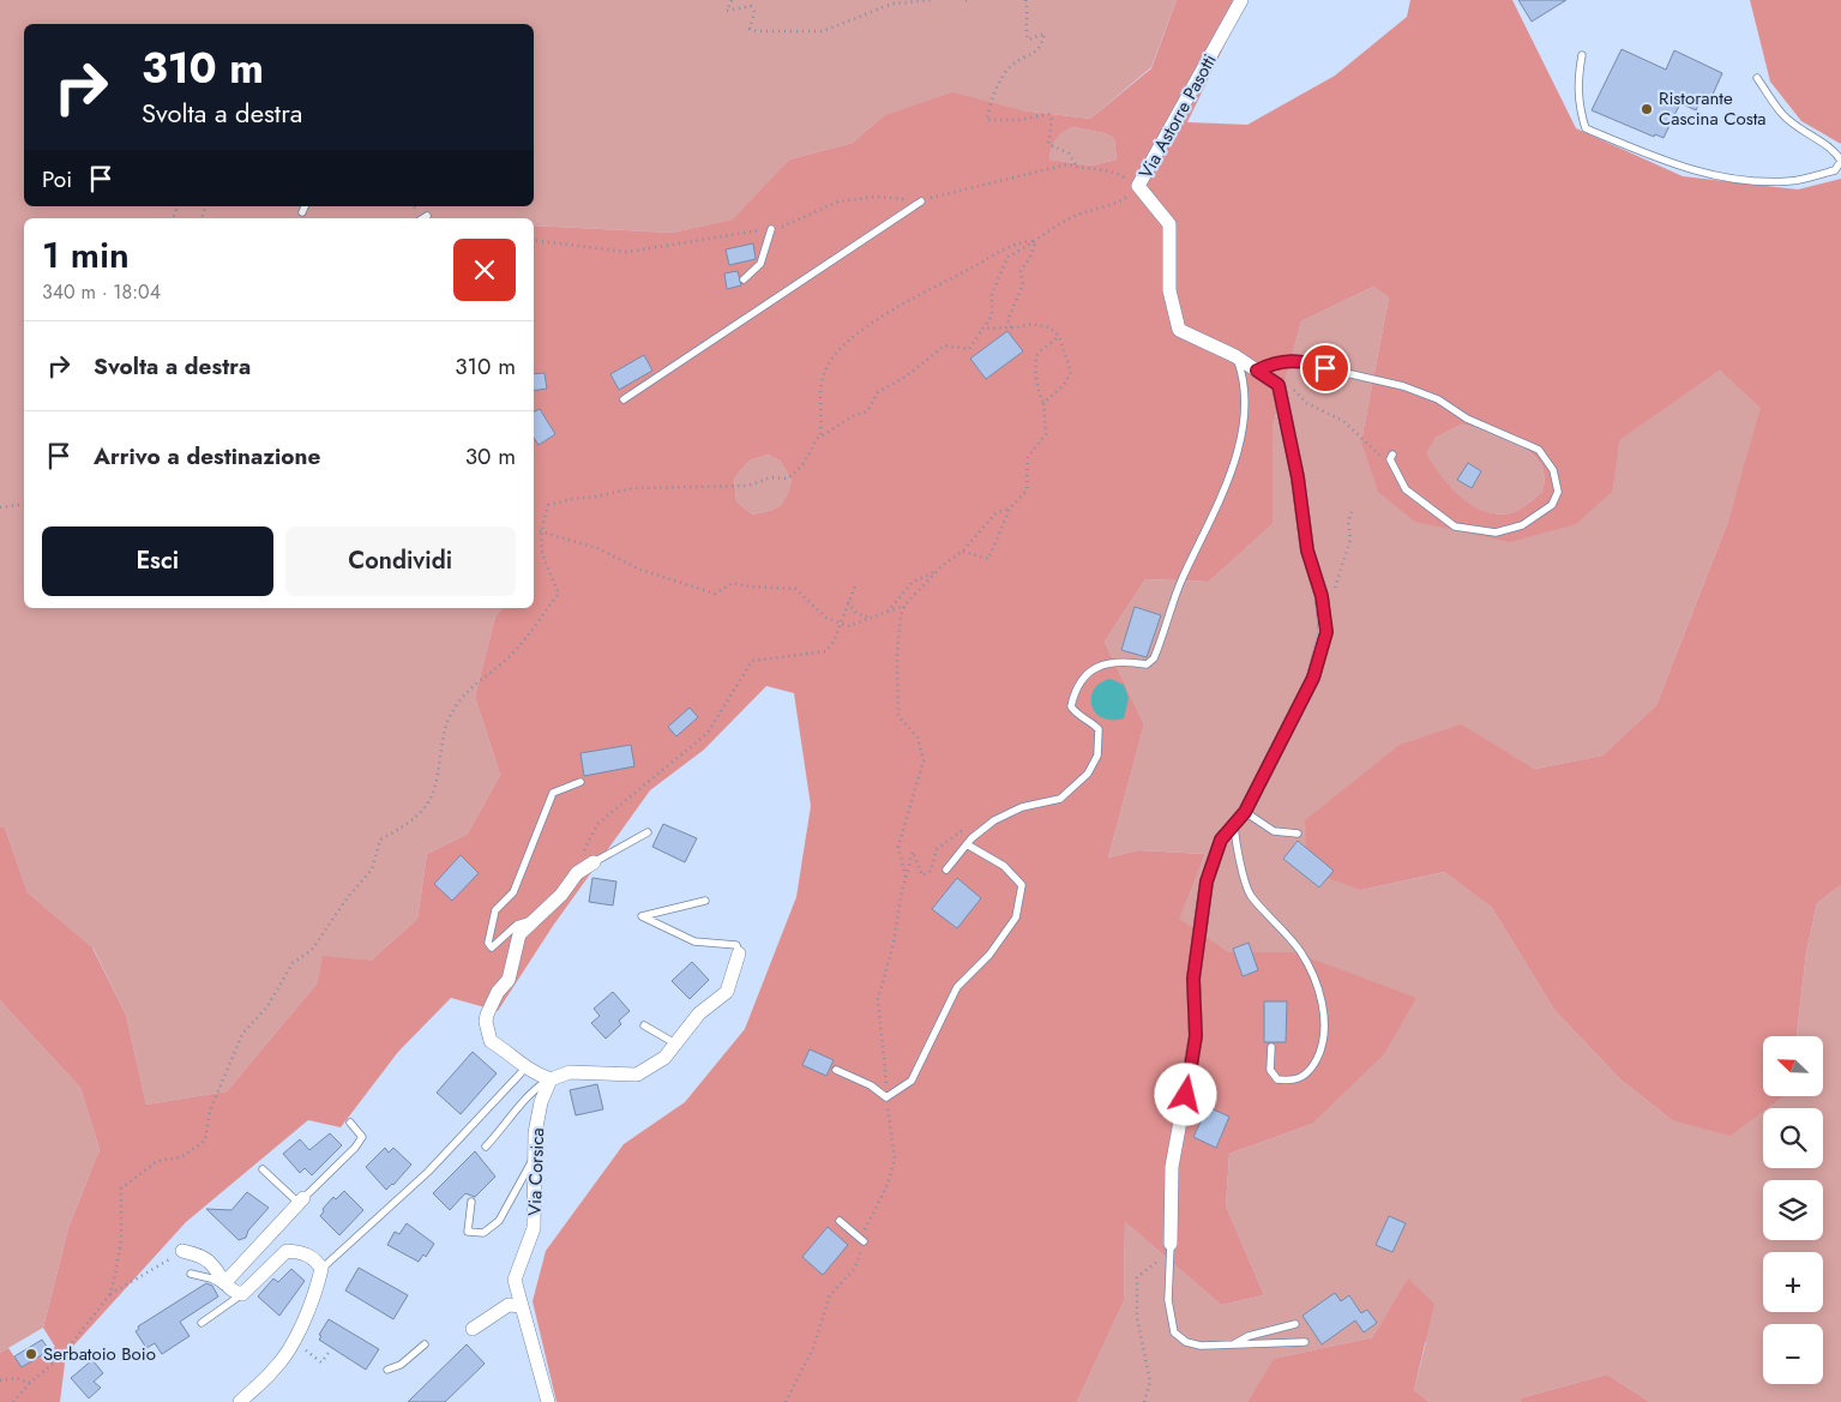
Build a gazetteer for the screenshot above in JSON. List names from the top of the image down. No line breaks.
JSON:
{"streets":{"street":["Via Astorre Pasotti","Via Corsica"]},"places":["Ristorante Cascina Costa","Serbatoio Boio"],"north":"top left","page":{"turn":["310 m","Svolta a destra"],"then":"Poi","heading":["1 min","340 m · 18:04"],"list":[{"name":"Svolta a destra","value":"310 m"},{"name":"Arrivo a destinazione","value":"30 m"}],"buttons":["Esci","Condividi"],"map_buttons":["+","−"]}}
